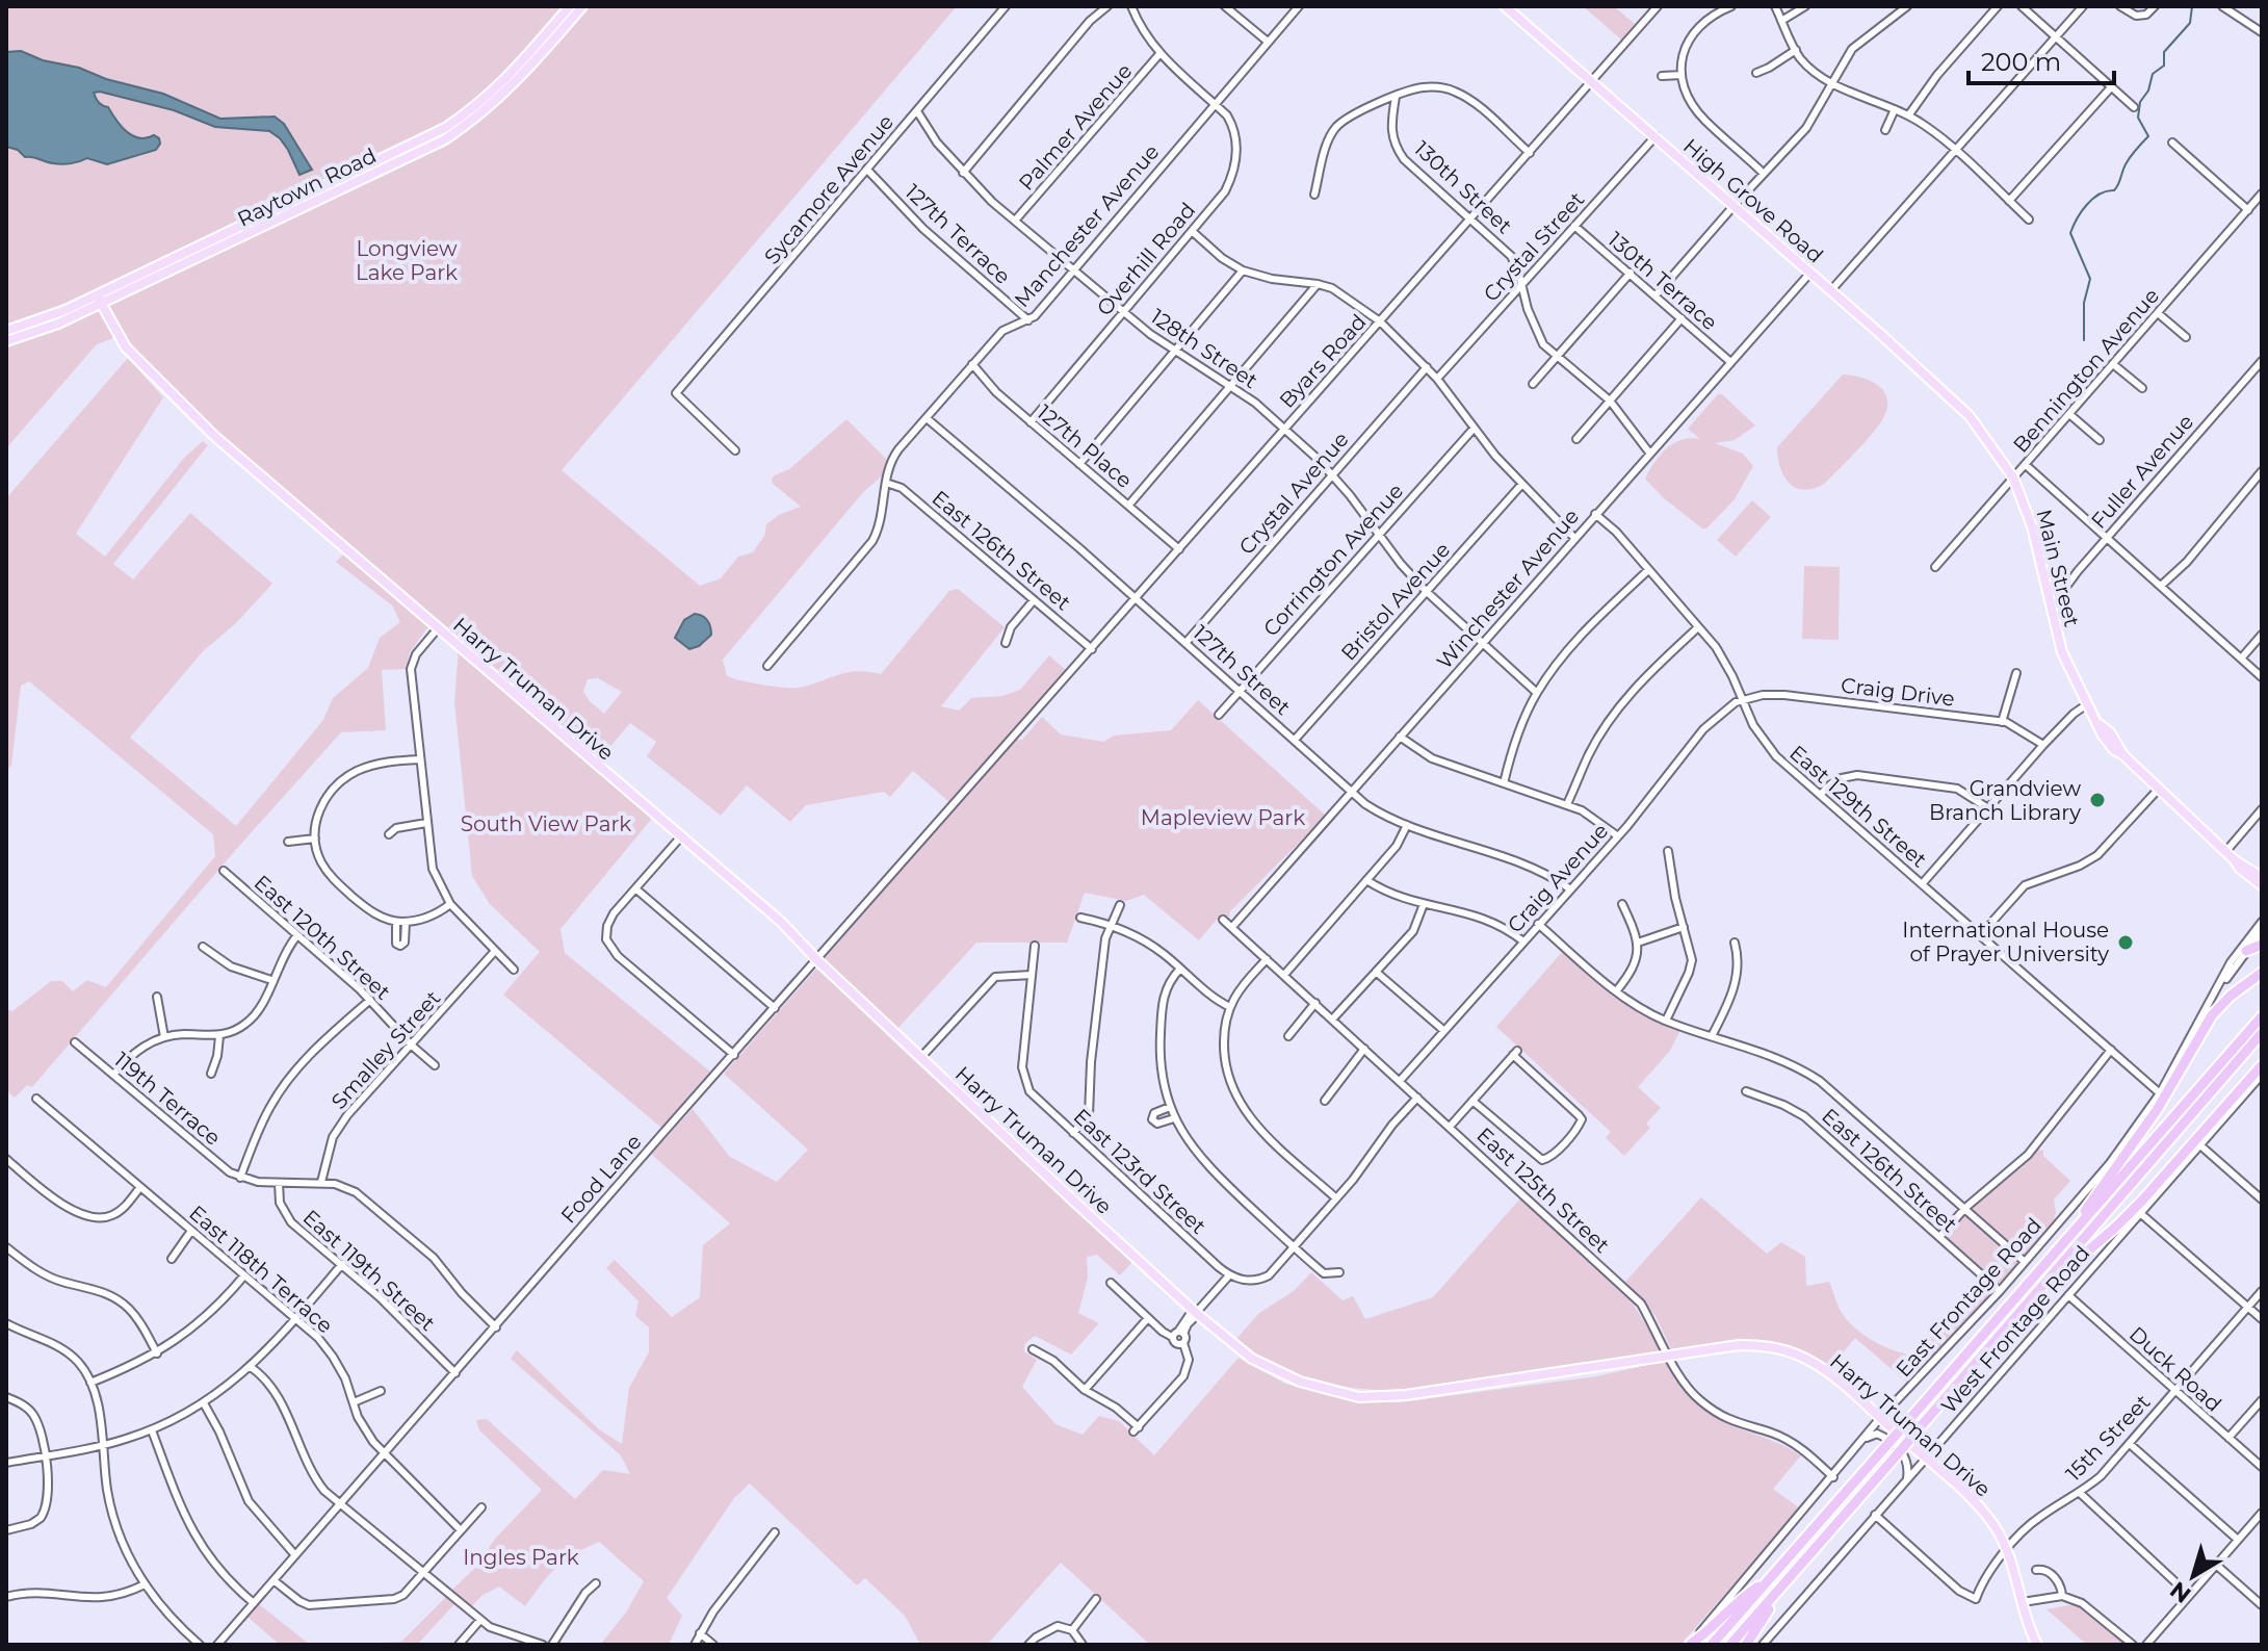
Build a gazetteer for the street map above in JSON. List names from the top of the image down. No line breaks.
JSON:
{"streets":{"main road":["Raytown Road","High Grove Road","Main Street","Harry Truman Drive"],"street":["Palmer Avenue","130th Street","Sycamore Avenue","Manchester Avenue","127th Terrace","Crystal Street","Overhill Road","130th Terrace","128th Street","Byars Road","Bennington Avenue","127th Place","Fuller Avenue","Crystal Avenue","East 126th Street","Corrington Avenue","Winchester Avenue","Bristol Avenue","127th Street","Craig Drive","East 129th Street","Craig Avenue","East 120th Street","Smalley Street","119th Terrace","East 123rd Street","Food Lane","East 125th Street","East 118th Terrace","East 119th Street","East Frontage Road","West Frontage Road","Duck Road","15th Street"]},"crossings":[["Palmer Avenue","Overhill Road"],["Palmer Avenue","128th Street"],["Raytown Road","Harry Truman Drive"],["130th Street","Crystal Street"],["130th Street","Byars Road"],["130th Street","Winchester Avenue"],["Sycamore Avenue","127th Terrace"],["Sycamore Avenue","128th Street"],["High Grove Road","Crystal Street"],["High Grove Road","Byars Road"],["High Grove Road","Main Street"],["High Grove Road","Winchester Avenue"],["Manchester Avenue","127th Terrace"],["Manchester Avenue","Overhill Road"],["Manchester Avenue","128th Street"],["Manchester Avenue","127th Place"],["Manchester Avenue","East 126th Street"],["Manchester Avenue","127th Street"],["Crystal Street","130th Terrace"],["Overhill Road","128th Street"],["Overhill Road","127th Place"],["130th Terrace","Winchester Avenue"],["128th Street","Byars Road"],["128th Street","Crystal Avenue"],["128th Street","Corrington Avenue"],["128th Street","Winchester Avenue"],["128th Street","Bristol Avenue"],["Byars Road","127th Place"],["Byars Road","East 126th Street"],["Byars Road","127th Street"],["Byars Road","Food Lane"],["Bennington Avenue","Main Street"],["Fuller Avenue","Main Street"],["Crystal Avenue","127th Street"],["East 126th Street","East Frontage Road"],["Corrington Avenue","127th Street"],["Winchester Avenue","127th Street"],["Winchester Avenue","East 129th Street"],["Winchester Avenue","East 125th Street"],["Bristol Avenue","127th Street"],["127th Street","Craig Avenue"],["Harry Truman Drive","Food Lane"],["Harry Truman Drive","East 125th Street"],["Harry Truman Drive","East Frontage Road"],["Harry Truman Drive","West Frontage Road"],["Harry Truman Drive","15th Street"],["Craig Drive","East 129th Street"],["Craig Drive","Craig Avenue"],["East 129th Street","Craig Avenue"],["East 129th Street","East Frontage Road"],["Craig Avenue","East 125th Street"],["East 120th Street","Smalley Street"],["Food Lane","East 118th Terrace"],["Food Lane","East 119th Street"],["East 125th Street","East Frontage Road"],["West Frontage Road","Duck Road"],["West Frontage Road","15th Street"],["Duck Road","15th Street"]],"parks":["Longview Lake Park","Mapleview Park","South View Park","Ingles Park"],"places":["Grandview Branch Library","International House of Prayer University"],"scale_bar":"200 m","north":"bottom left"}
